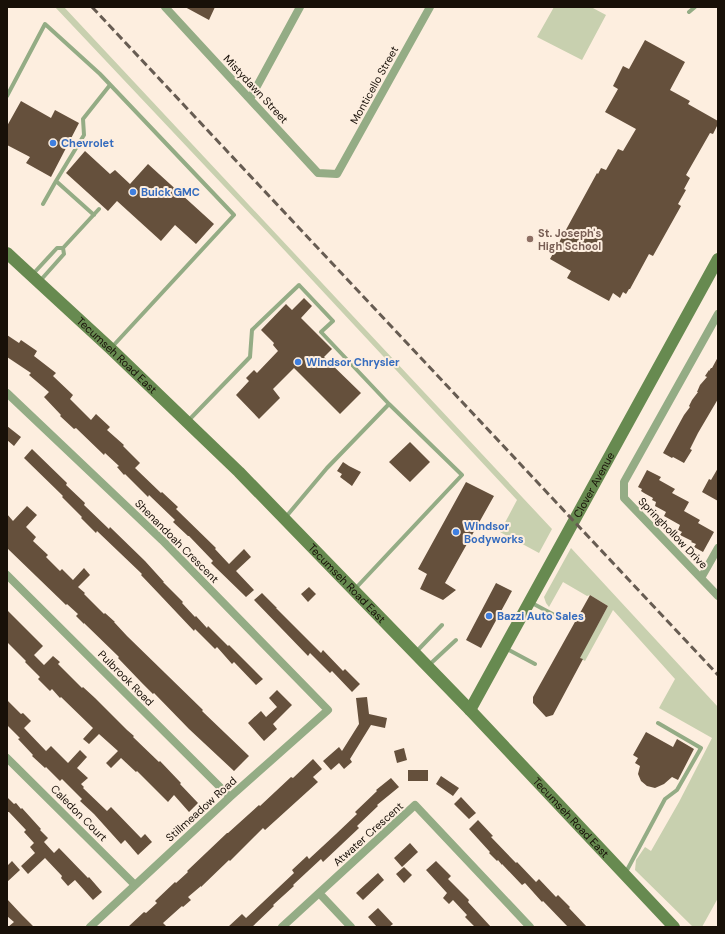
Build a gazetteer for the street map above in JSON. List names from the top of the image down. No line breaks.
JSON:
{"streets":{"main road":["Tecumseh Road East","Clover Avenue"],"street":["Monticello Street","Mistydawn Street","Springhollow Drive","Shenandoah Crescent","Pulbrook Road","Stillmeadow Road","Caledon Court","Atwater Crescent"]},"crossings":[["Monticello Street","Mistydawn Street"],["Tecumseh Road East","Clover Avenue"],["Shenandoah Crescent","Stillmeadow Road"],["Pulbrook Road","Stillmeadow Road"],["Stillmeadow Road","Caledon Court"]],"places":["Chevrolet","Buick GMC","St. Joseph's High School","Windsor Chrysler","Windsor Bodyworks","Bazzi Auto Sales"]}
